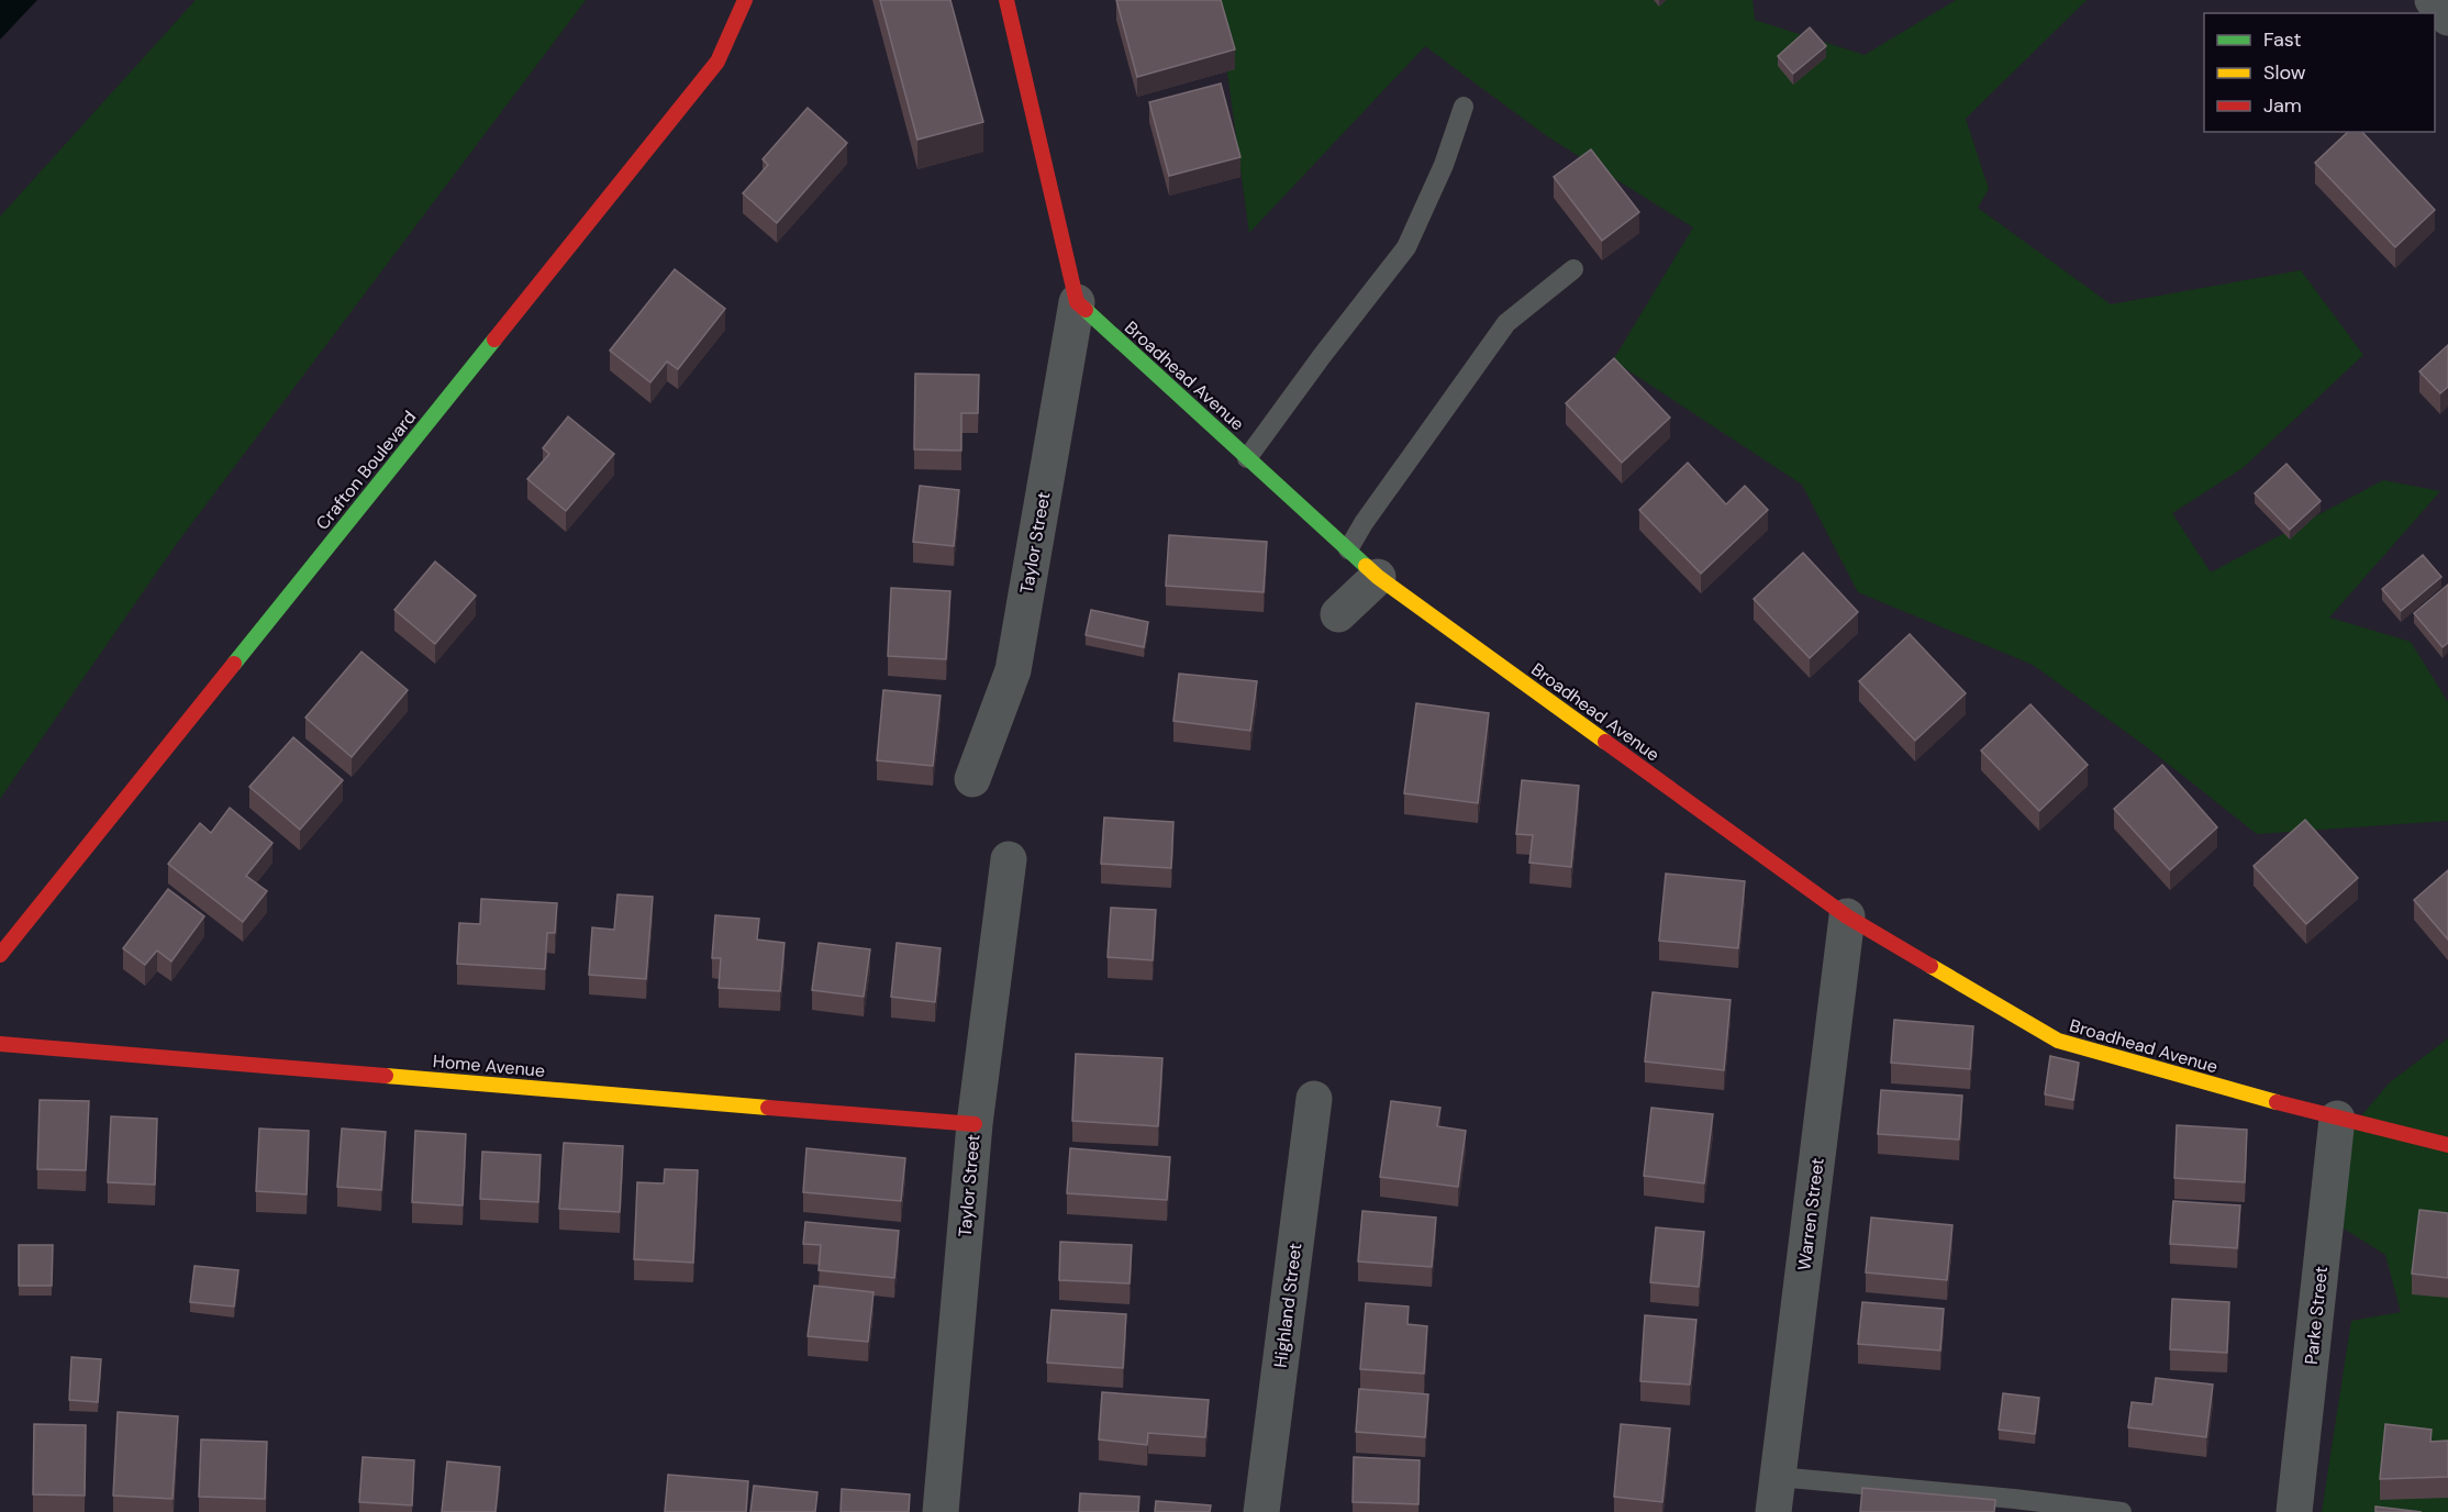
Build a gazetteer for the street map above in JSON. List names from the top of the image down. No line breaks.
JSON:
{"streets":{"street":["Broadhead Avenue","Crafton Boulevard","Taylor Street","Home Avenue","Warren Street","Highland Street","Parke Street"]},"crossings":[["Broadhead Avenue","Taylor Street"],["Broadhead Avenue","Warren Street"],["Broadhead Avenue","Parke Street"],["Taylor Street","Home Avenue"]],"legend":["Fast","Slow","Jam"]}
